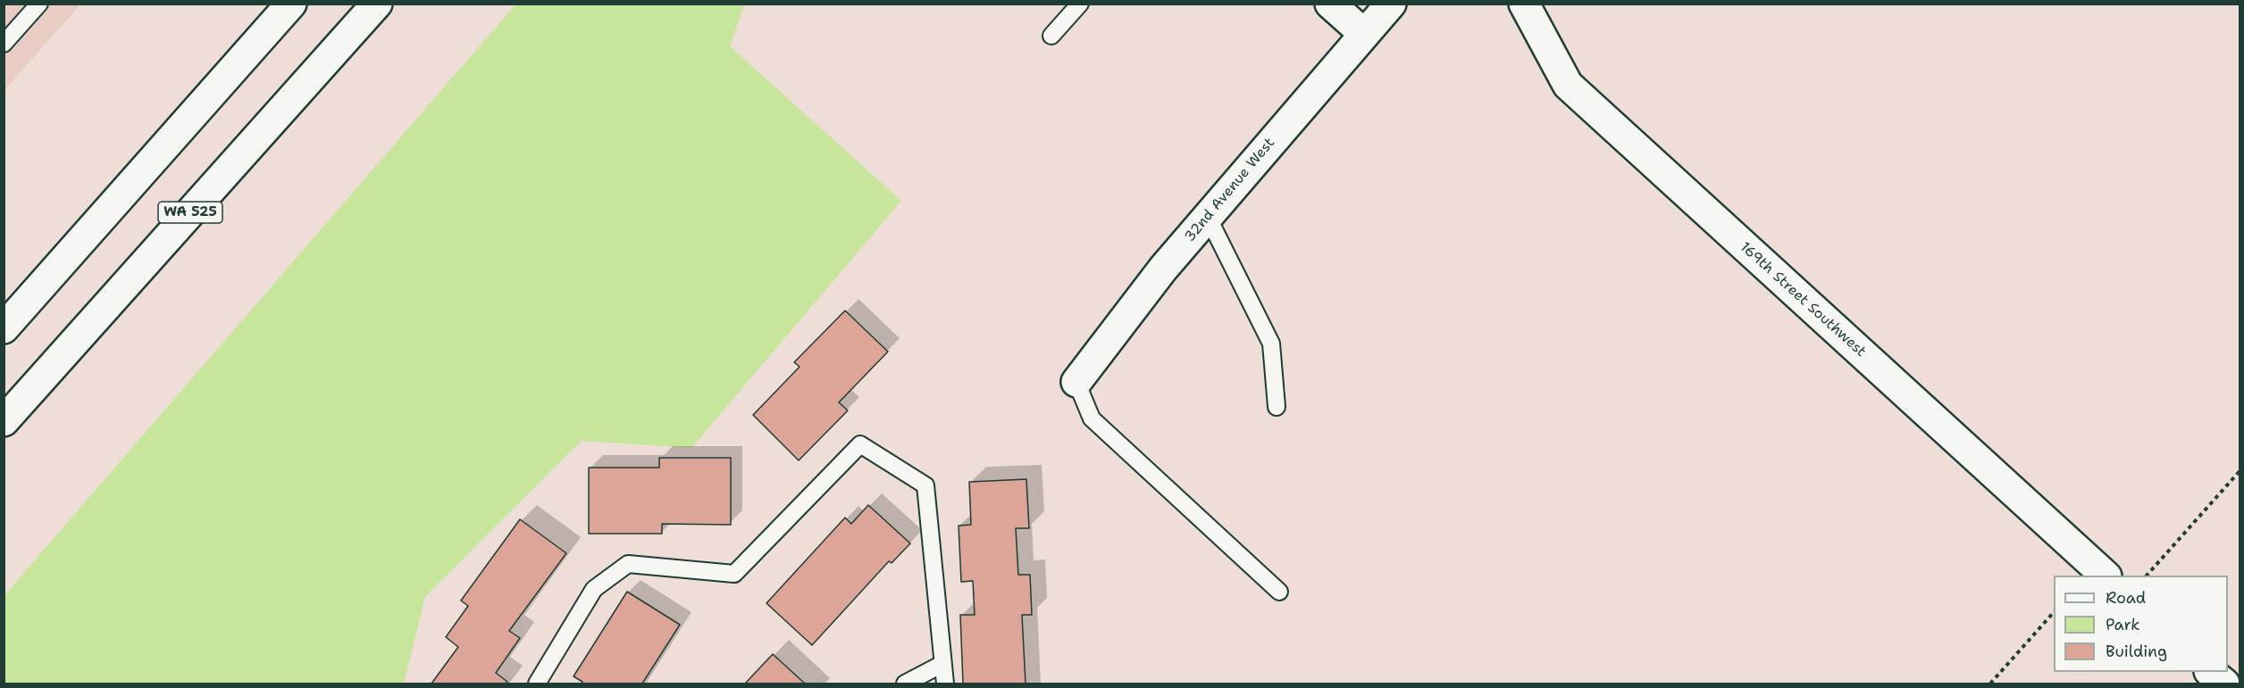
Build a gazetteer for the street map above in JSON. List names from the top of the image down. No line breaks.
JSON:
{"streets":{"main road":["32nd Avenue West","WA 525","169th Street Southwest"]},"legend":["Road","Park","Building"]}
